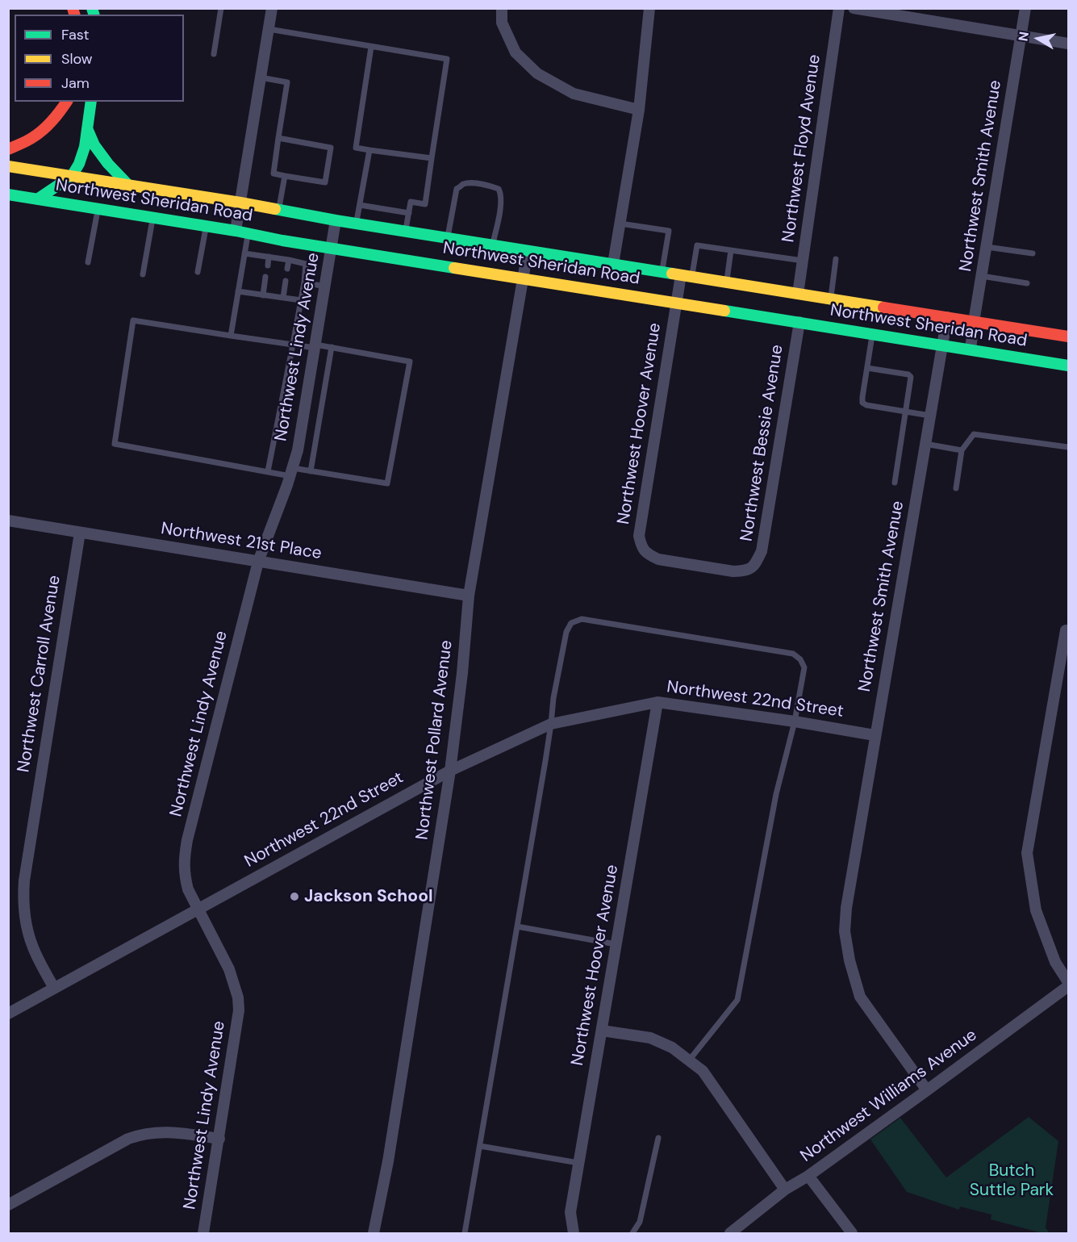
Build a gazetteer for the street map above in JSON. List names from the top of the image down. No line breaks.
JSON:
{"streets":{"main road":["Northwest Sheridan Road"],"street":["Northwest Floyd Avenue","Northwest Smith Avenue","Northwest Lindy Avenue","Northwest Hoover Avenue","Northwest Bessie Avenue","Northwest 21st Place","Northwest Carroll Avenue","Northwest 22nd Street","Northwest Pollard Avenue","Northwest Williams Avenue"]},"crossings":[["Northwest Floyd Avenue","Northwest Sheridan Road"],["Northwest Smith Avenue","Northwest Sheridan Road"],["Northwest Smith Avenue","Northwest 22nd Street"],["Northwest Smith Avenue","Northwest Williams Avenue"],["Northwest Sheridan Road","Northwest Lindy Avenue"],["Northwest Sheridan Road","Northwest Hoover Avenue"],["Northwest Sheridan Road","Northwest Bessie Avenue"],["Northwest Sheridan Road","Northwest Pollard Avenue"],["Northwest Lindy Avenue","Northwest 21st Place"],["Northwest Lindy Avenue","Northwest 22nd Street"],["Northwest Hoover Avenue","Northwest Bessie Avenue"],["Northwest Hoover Avenue","Northwest 22nd Street"],["Northwest 21st Place","Northwest Carroll Avenue"],["Northwest 21st Place","Northwest Pollard Avenue"],["Northwest Carroll Avenue","Northwest 22nd Street"],["Northwest 22nd Street","Northwest Pollard Avenue"]],"parks":["Butch Suttle Park"],"places":["Jackson School"],"legend":["Fast","Slow","Jam"],"north":"left"}
